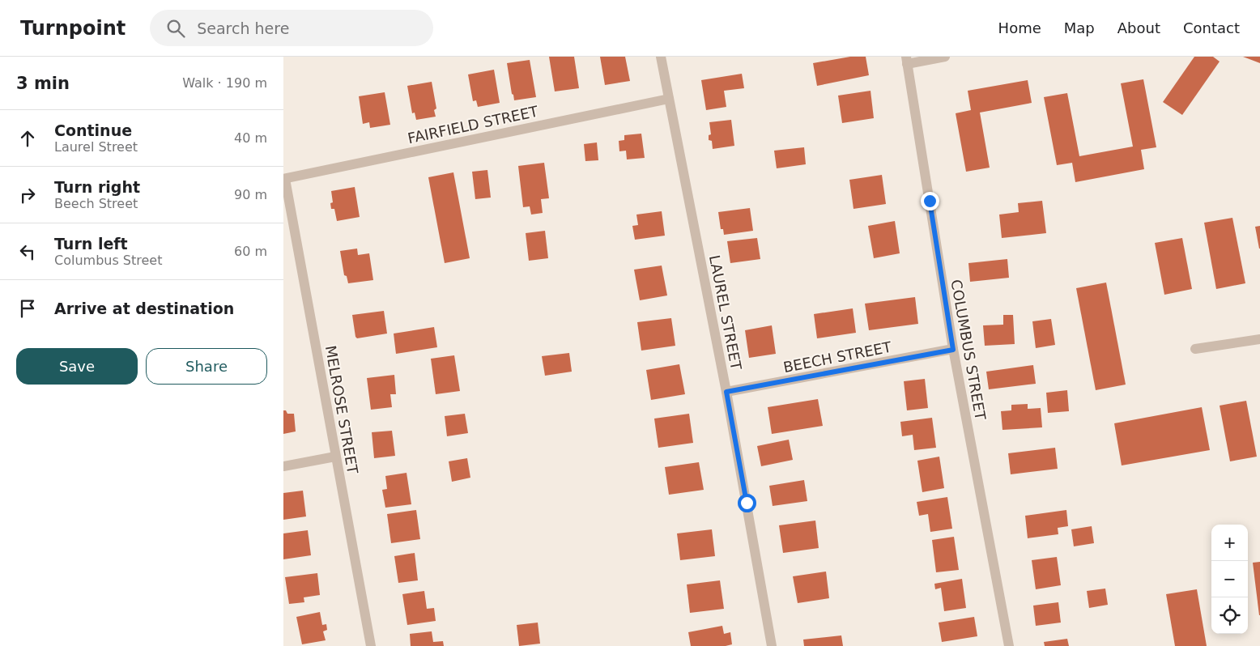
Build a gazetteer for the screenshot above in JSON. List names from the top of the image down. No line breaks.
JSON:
{"streets":{"street":["FAIRFIELD STREET","LAUREL STREET","COLUMBUS STREET","BEECH STREET","MELROSE STREET"]},"crossings":[["FAIRFIELD STREET","LAUREL STREET"],["FAIRFIELD STREET","MELROSE STREET"],["LAUREL STREET","BEECH STREET"],["COLUMBUS STREET","BEECH STREET"]],"page":{"header":"Turnpoint","search":"Search here","nav":["Home","Map","About","Contact"],"heading":["3 min","Walk · 190 m"],"list":[["Continue","Laurel Street","40 m"],["Turn right","Beech Street","90 m"],["Turn left","Columbus Street","60 m"],"Arrive at destination"],"buttons":["Save","Share"],"map_buttons":["+","−"]}}
